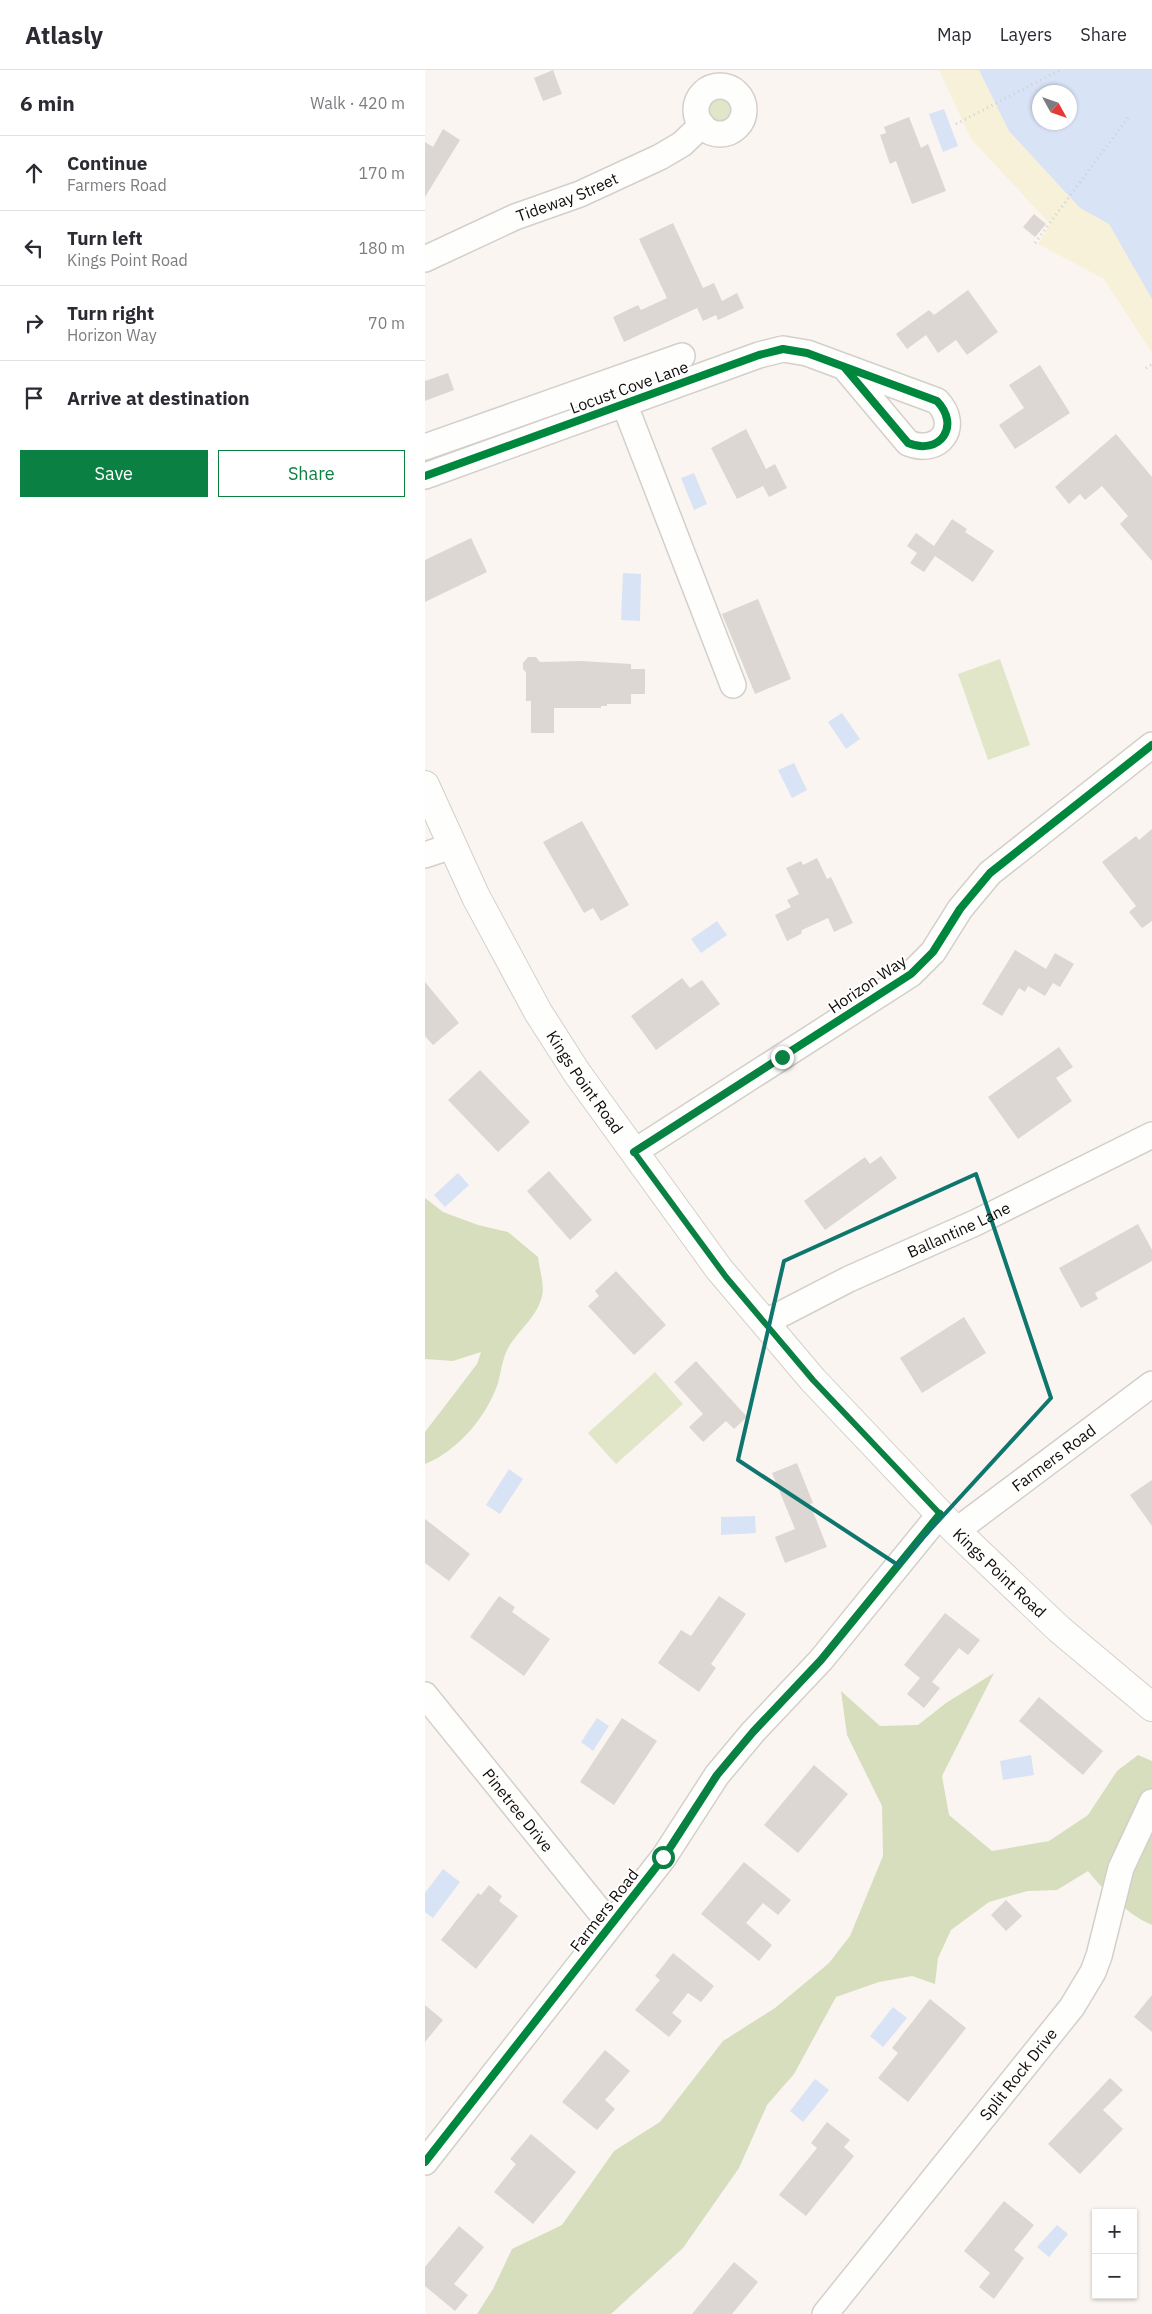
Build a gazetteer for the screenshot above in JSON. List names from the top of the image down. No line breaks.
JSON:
{"streets":{"main road":["Kings Point Road"],"street":["Tideway Street","Locust Cove Lane","Horizon Way","Ballantine Lane","Farmers Road","Pinetree Drive","Split Rock Drive"]},"crossings":[["Horizon Way","Kings Point Road"],["Kings Point Road","Ballantine Lane"],["Kings Point Road","Farmers Road"],["Farmers Road","Pinetree Drive"]],"north":"bottom right","page":{"header":"Atlasly","nav":["Map","Layers","Share"],"heading":["6 min","Walk · 420 m"],"list":[["Continue","Farmers Road","170 m"],["Turn left","Kings Point Road","180 m"],["Turn right","Horizon Way","70 m"],"Arrive at destination"],"buttons":["Save","Share"],"map_buttons":["+","−"]}}
